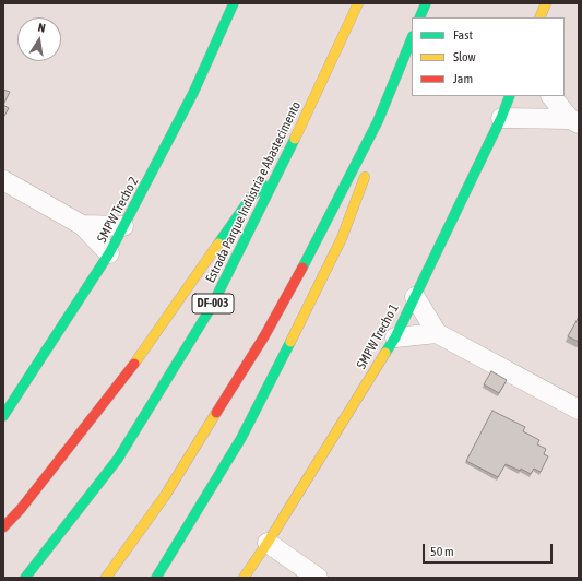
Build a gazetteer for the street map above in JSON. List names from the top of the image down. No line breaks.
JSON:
{"streets":{"main road":["Estrada Parque Indústria e Abastecimento","SMPW Trecho 2","DF-003","SMPW Trecho 1"]},"legend":["Fast","Slow","Jam"],"scale_bar":"50 m","north":"top"}
